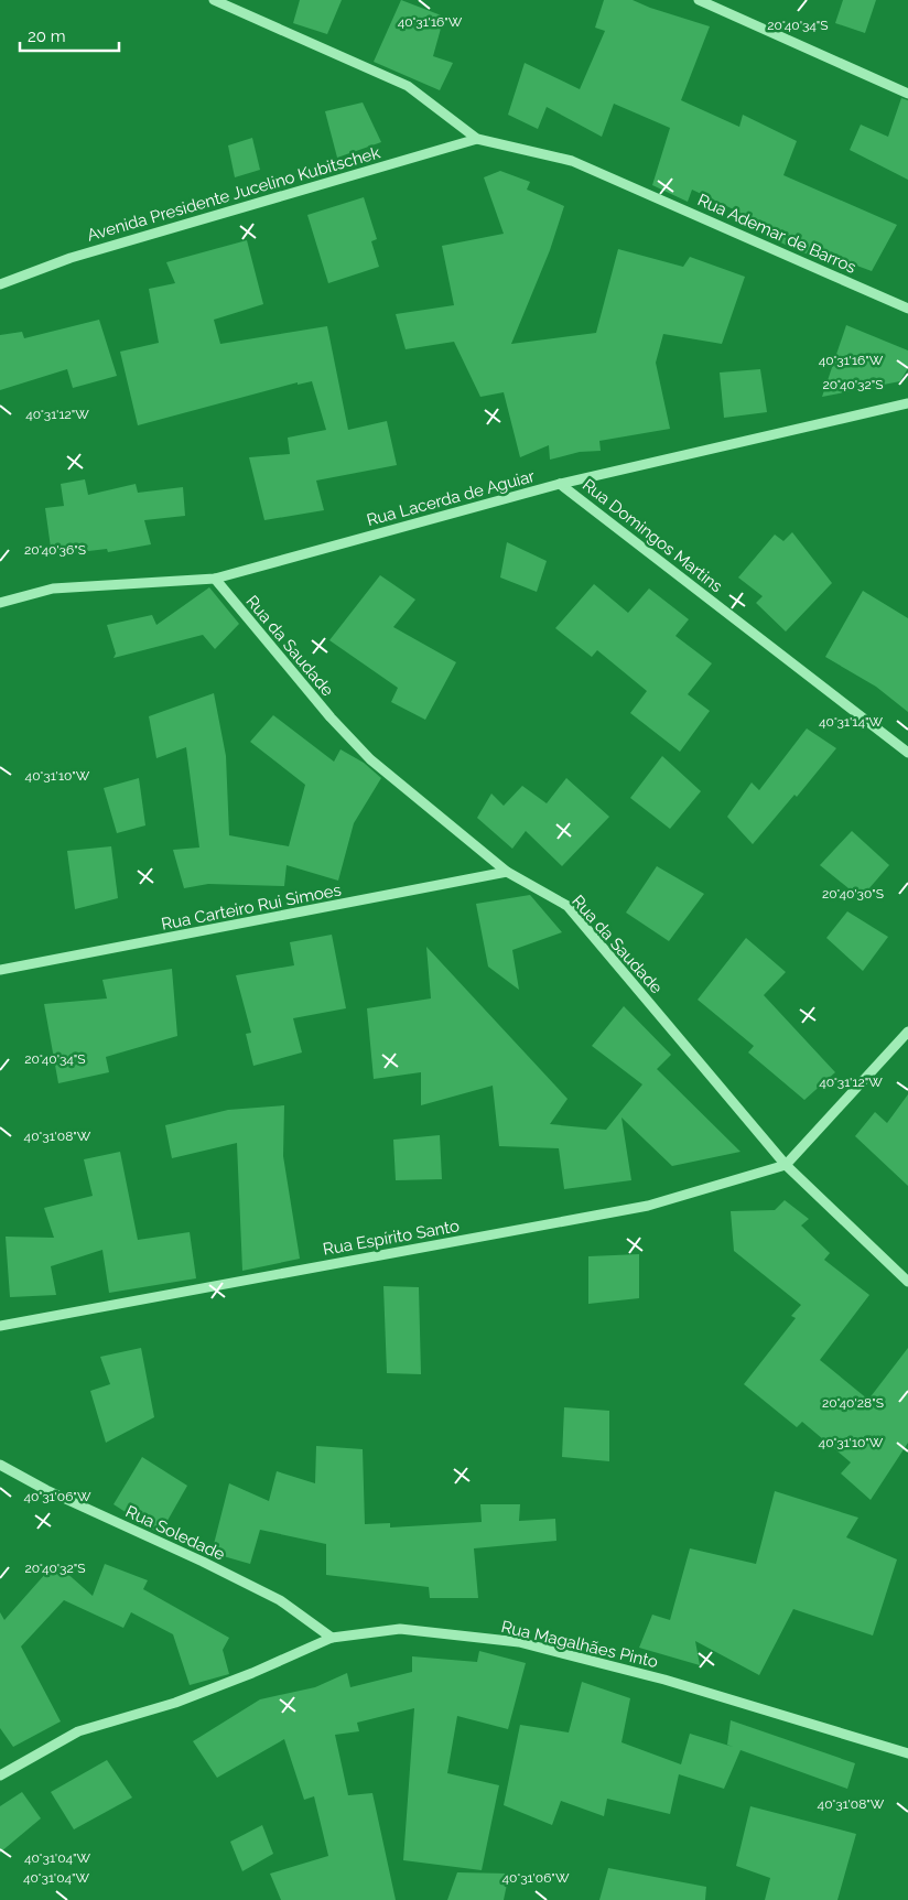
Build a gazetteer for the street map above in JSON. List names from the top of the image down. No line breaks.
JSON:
{"streets":{"street":["Avenida Presidente Jucelino Kubitschek","Rua Ademar de Barros","Rua Lacerda de Aguiar","Rua Domingos Martins","Rua da Saudade","Rua Carteiro Rui Simoes","Rua Espírito Santo","Rua Soledade","Rua Magalhães Pinto"]},"crossings":[["Avenida Presidente Jucelino Kubitschek","Rua Ademar de Barros"],["Rua Lacerda de Aguiar","Rua Domingos Martins"],["Rua Lacerda de Aguiar","Rua da Saudade"],["Rua da Saudade","Rua Carteiro Rui Simoes"],["Rua da Saudade","Rua Espírito Santo"],["Rua Soledade","Rua Magalhães Pinto"]],"scale_bar":"20 m","coordinates":["40°31'16\"W","20°40'34\"S","20°40'32\"S","40°31'12\"W","20°40'36\"S","40°31'14\"W","40°31'10\"W","20°40'30\"S","40°31'08\"W","20°40'28\"S","40°31'06\"W","40°31'04\"W"]}
